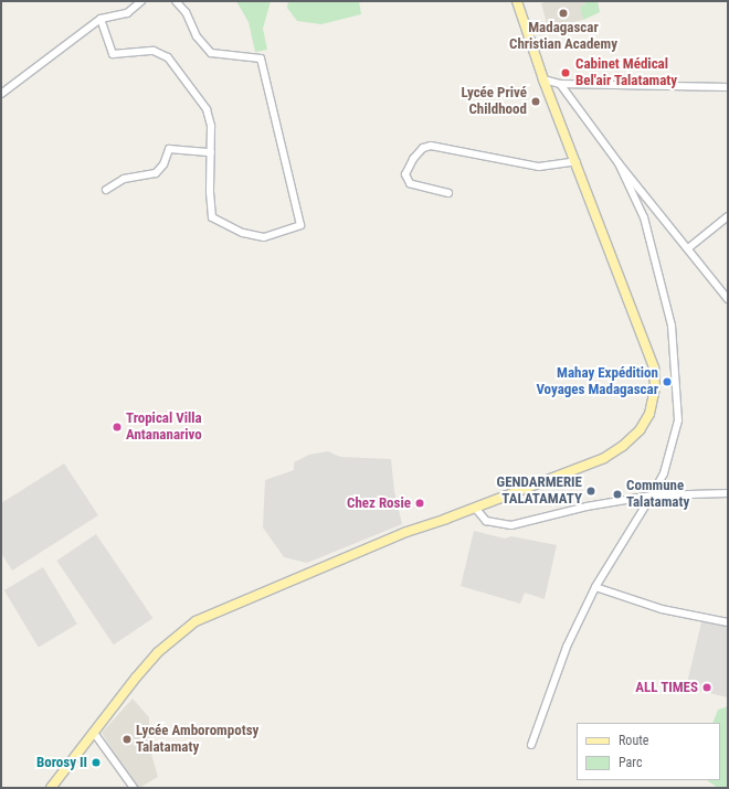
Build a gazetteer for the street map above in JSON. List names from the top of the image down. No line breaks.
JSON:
{"places":["Madagascar Christian Academy","Cabinet Médical Bel'air Talatamaty","Lycée Privé Childhood","Mahay Expédition Voyages Madagascar","Tropical Villa Antananarivo","GENDARMERIE TALATAMATY","Commune Talatamaty","Chez Rosie","ALL TIMES","Lycée Amborompotsy Talatamaty","Borosy II"],"legend":["Route","Parc"]}
